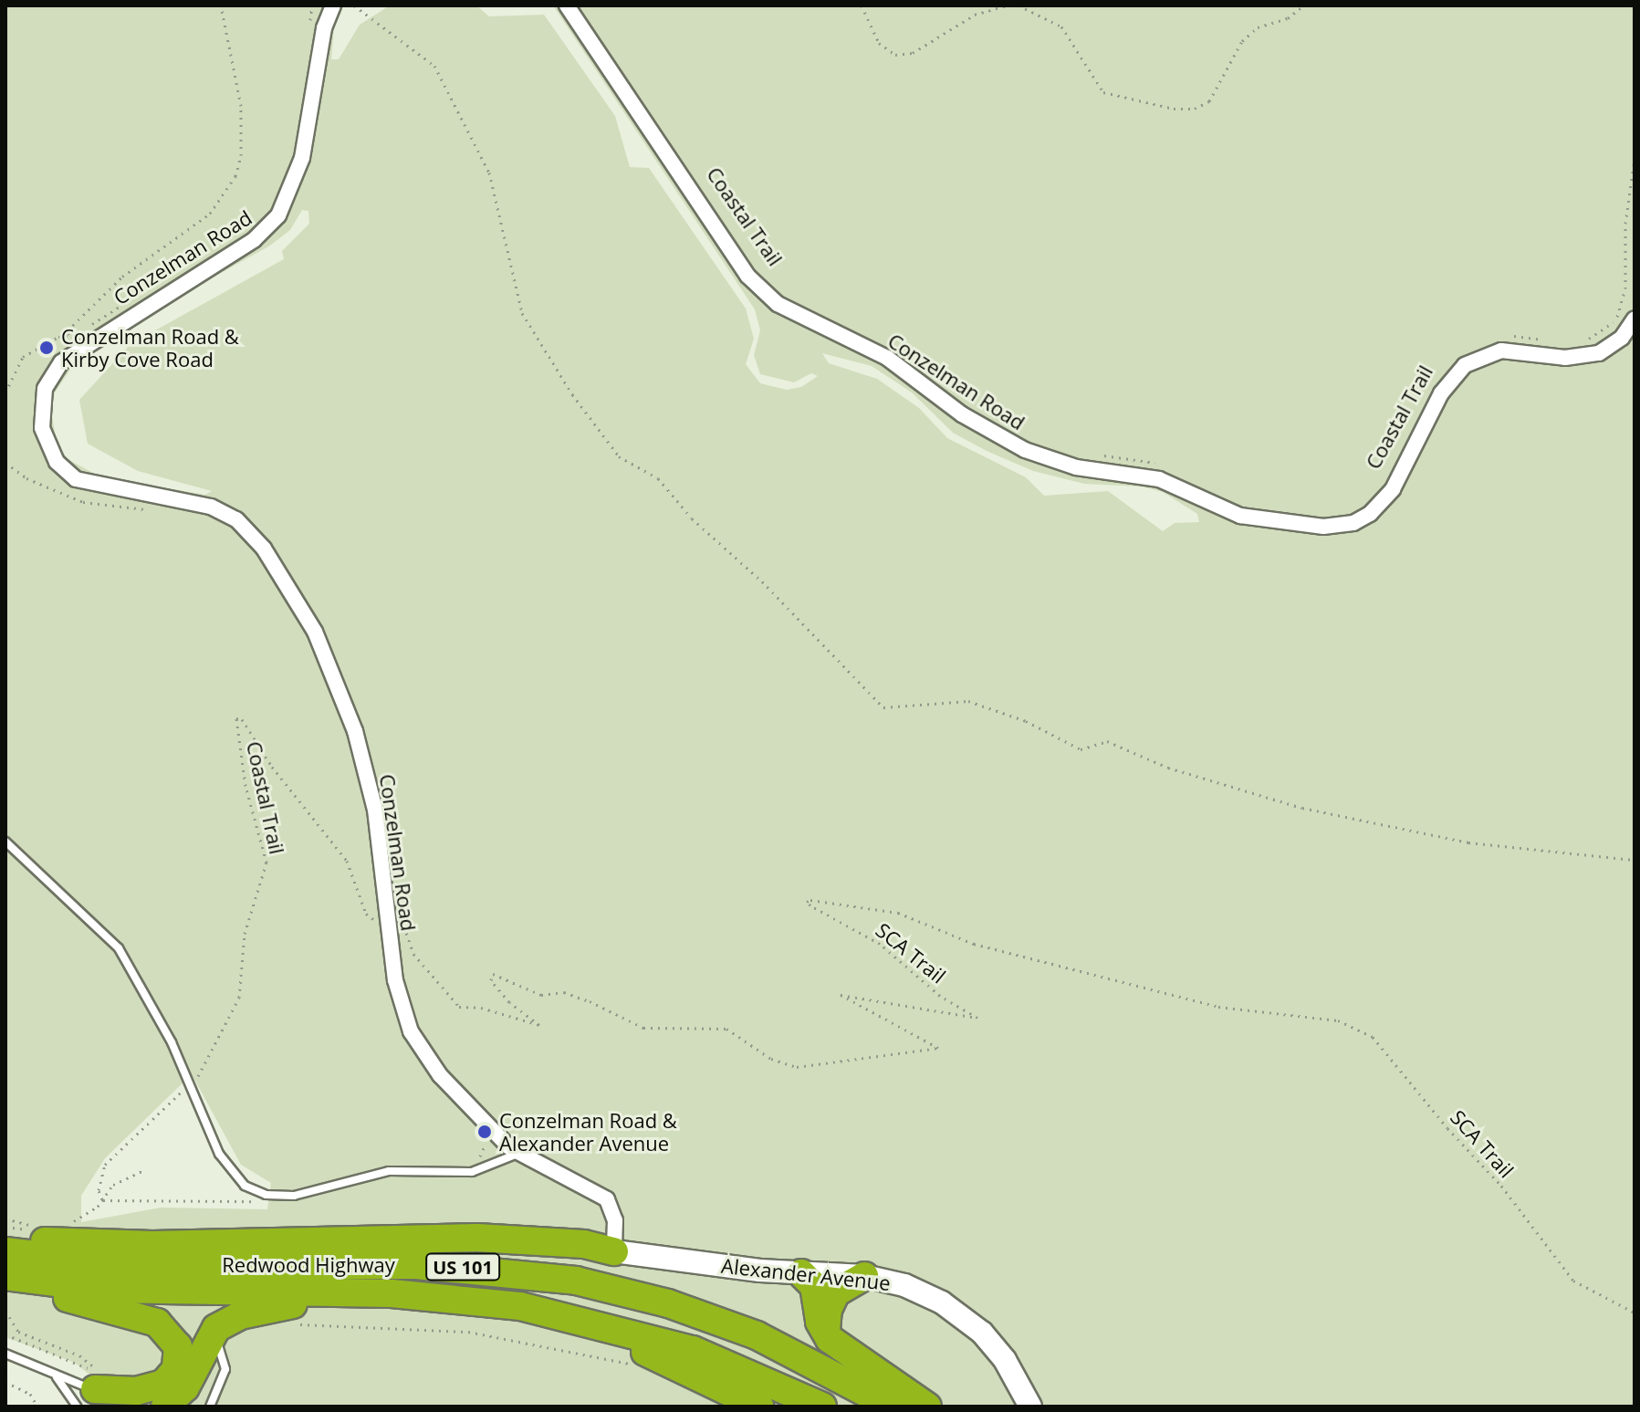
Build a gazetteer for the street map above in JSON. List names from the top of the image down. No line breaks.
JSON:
{"streets":{"highway":["Redwood Highway","US 101"],"main road":["Alexander Avenue"],"street":["Conzelman Road"],"path":["Coastal Trail","SCA Trail"]},"crossings":[["Conzelman Road","Alexander Avenue"]],"places":["Conzelman Road & Kirby Cove Road","Conzelman Road & Alexander Avenue"]}
